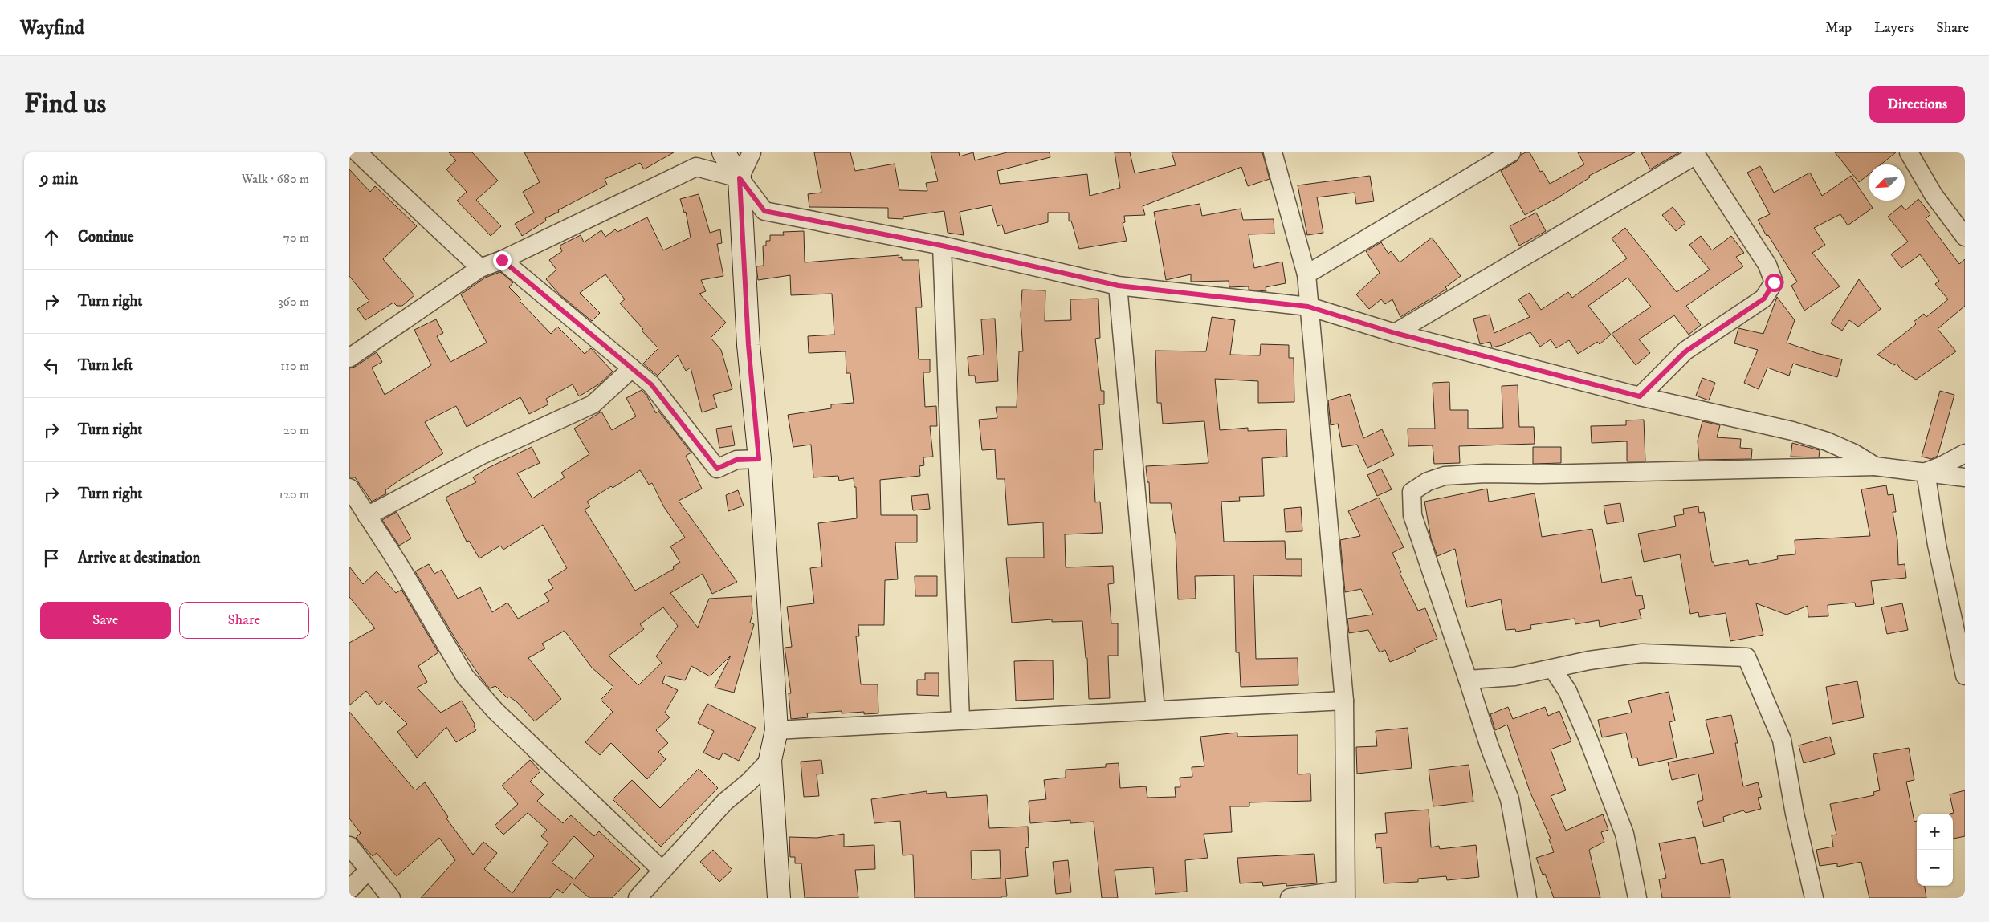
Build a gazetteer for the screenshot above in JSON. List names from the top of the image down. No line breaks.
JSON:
{"north":"bottom left","page":{"header":"Wayfind","nav":["Map","Layers","Share"],"buttons":["Directions",["Save","Share"]],"title":"Find us","heading":["9 min","Walk · 680 m"],"list":[["Continue","70 m"],["Turn right","360 m"],["Turn left","110 m"],["Turn right","20 m"],["Turn right","120 m"],"Arrive at destination"],"map_buttons":["+","−"]}}
